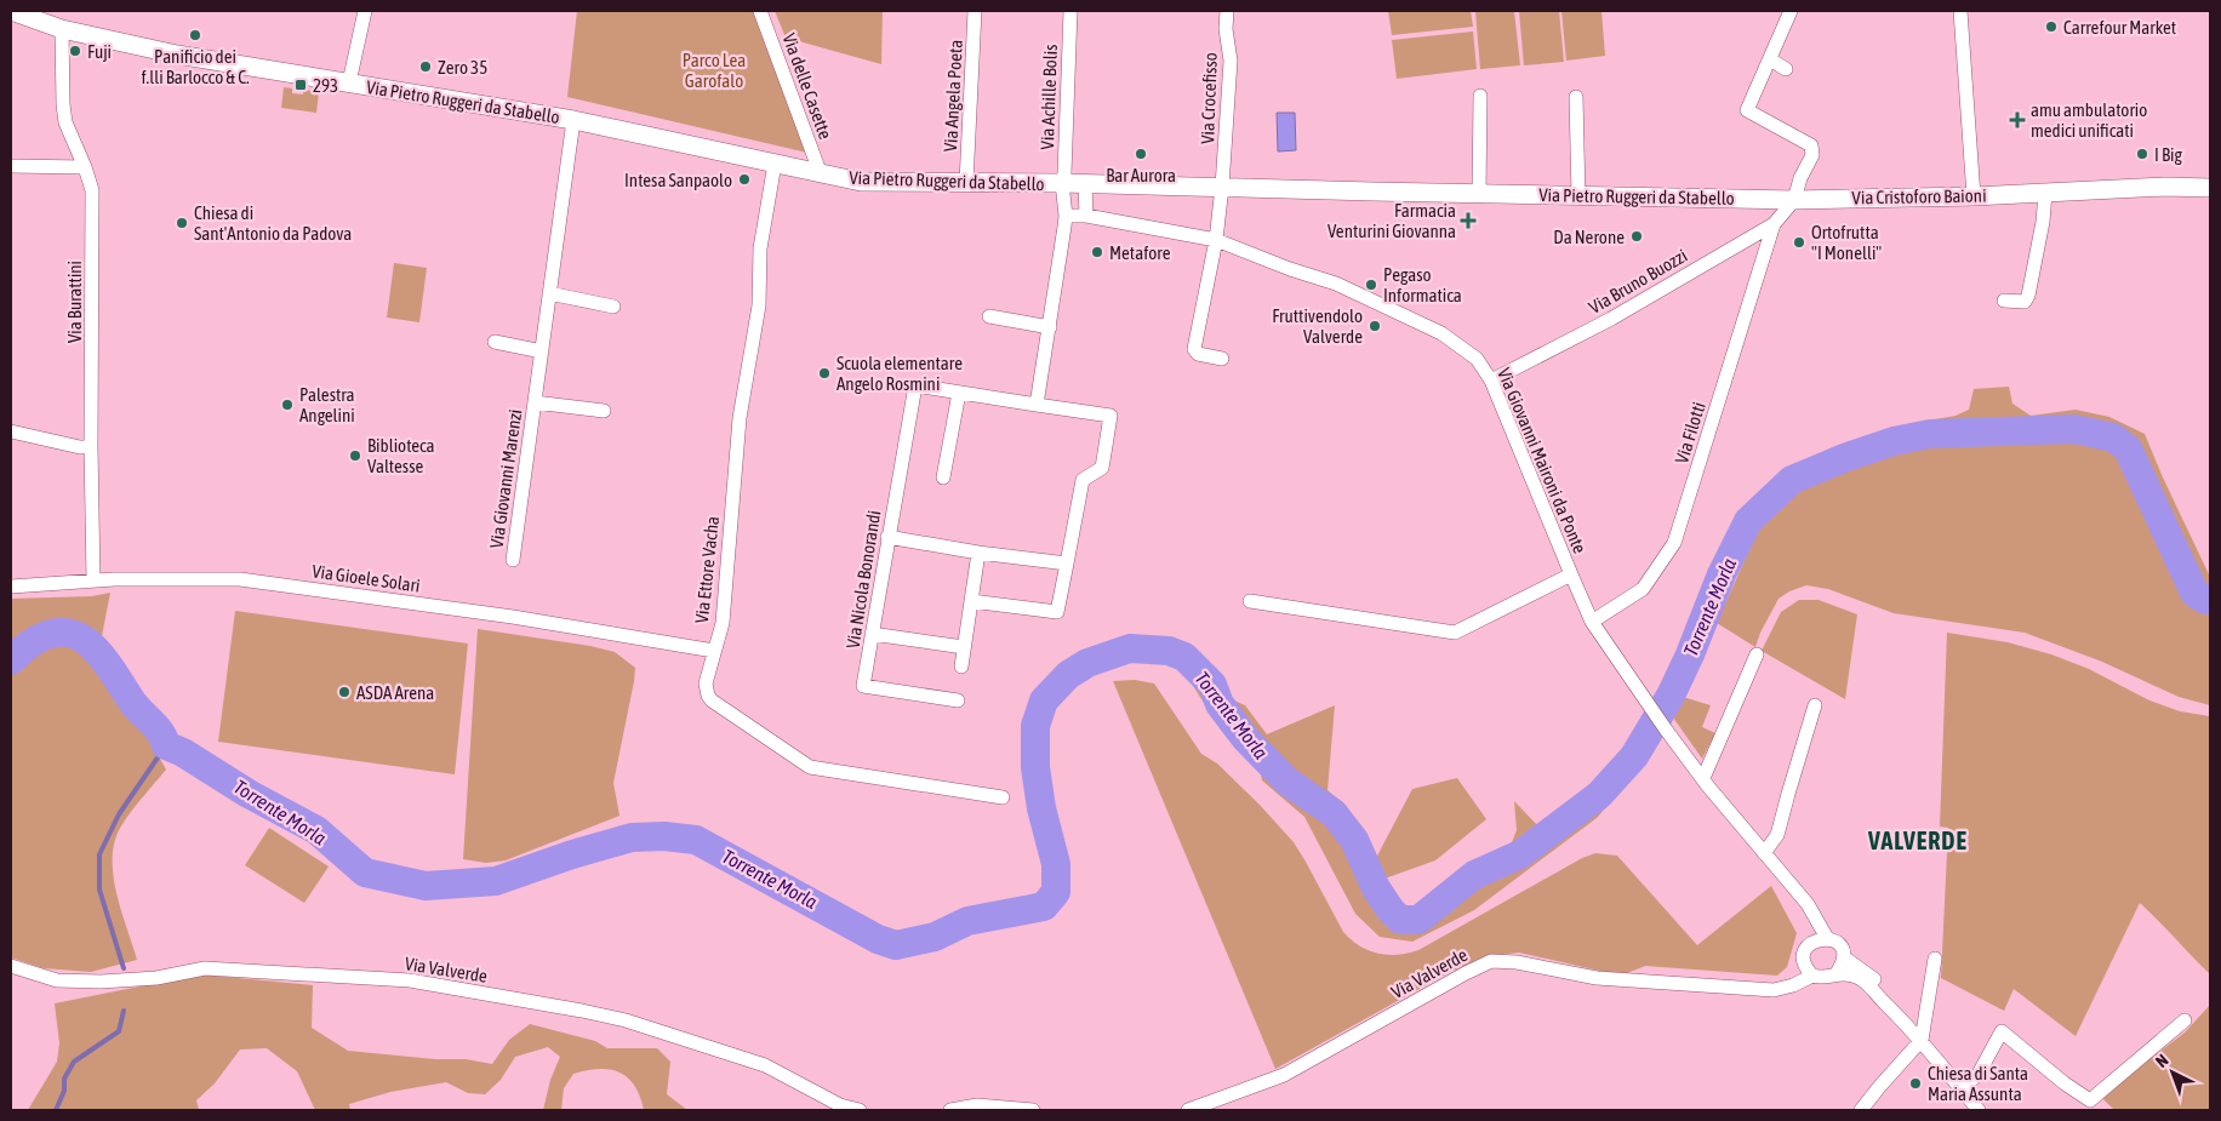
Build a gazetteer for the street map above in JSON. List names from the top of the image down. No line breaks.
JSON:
{"streets":{"street":["Via delle Casette","Via Angela Poeta","Via Achille Bolis","Via Crocefisso","Via Pietro Ruggeri da Stabello","Via Cristoforo Baioni","Via Bruno Buozzi","Via Burattini","Via Filotti","Via Giovanni Maironi da Ponte","Via Giovanni Marenzi","Via Ettore Vacha","Via Gioele Solari","Via Nicola Bonorandi","Via Valverde"]},"crossings":[["Via delle Casette","Via Pietro Ruggeri da Stabello"],["Via Angela Poeta","Via Pietro Ruggeri da Stabello"],["Via Achille Bolis","Via Pietro Ruggeri da Stabello"],["Via Crocefisso","Via Pietro Ruggeri da Stabello"],["Via Pietro Ruggeri da Stabello","Via Cristoforo Baioni"],["Via Pietro Ruggeri da Stabello","Via Bruno Buozzi"],["Via Pietro Ruggeri da Stabello","Via Burattini"],["Via Pietro Ruggeri da Stabello","Via Giovanni Marenzi"],["Via Pietro Ruggeri da Stabello","Via Ettore Vacha"],["Via Cristoforo Baioni","Via Bruno Buozzi"],["Via Bruno Buozzi","Via Filotti"],["Via Bruno Buozzi","Via Giovanni Maironi da Ponte"],["Via Burattini","Via Gioele Solari"],["Via Filotti","Via Giovanni Maironi da Ponte"],["Via Giovanni Maironi da Ponte","Via Valverde"],["Via Ettore Vacha","Via Gioele Solari"]],"districts":["VALVERDE"],"water":["Torrente Morla"],"parks":["Parco Lea Garofalo"],"places":{"other":["Carrefour Market","Panificio dei f.lli Barlocco & C.","Fuji","Zero 35","Bar Aurora","I Big","Intesa Sanpaolo","Chiesa di Sant'Antonio da Padova","Da Nerone","Ortofrutta \"I Monelli\"","Metafore","Pegaso Informatica","Fruttivendolo Valverde","Scuola elementare Angelo Rosmini","Palestra Angelini","Biblioteca Valtesse","ASDA Arena","Chiesa di Santa Maria Assunta"],"transit":["293"],"health":["amu ambulatorio medici unificati","Farmacia Venturini Giovanna"]},"north":"top left"}
